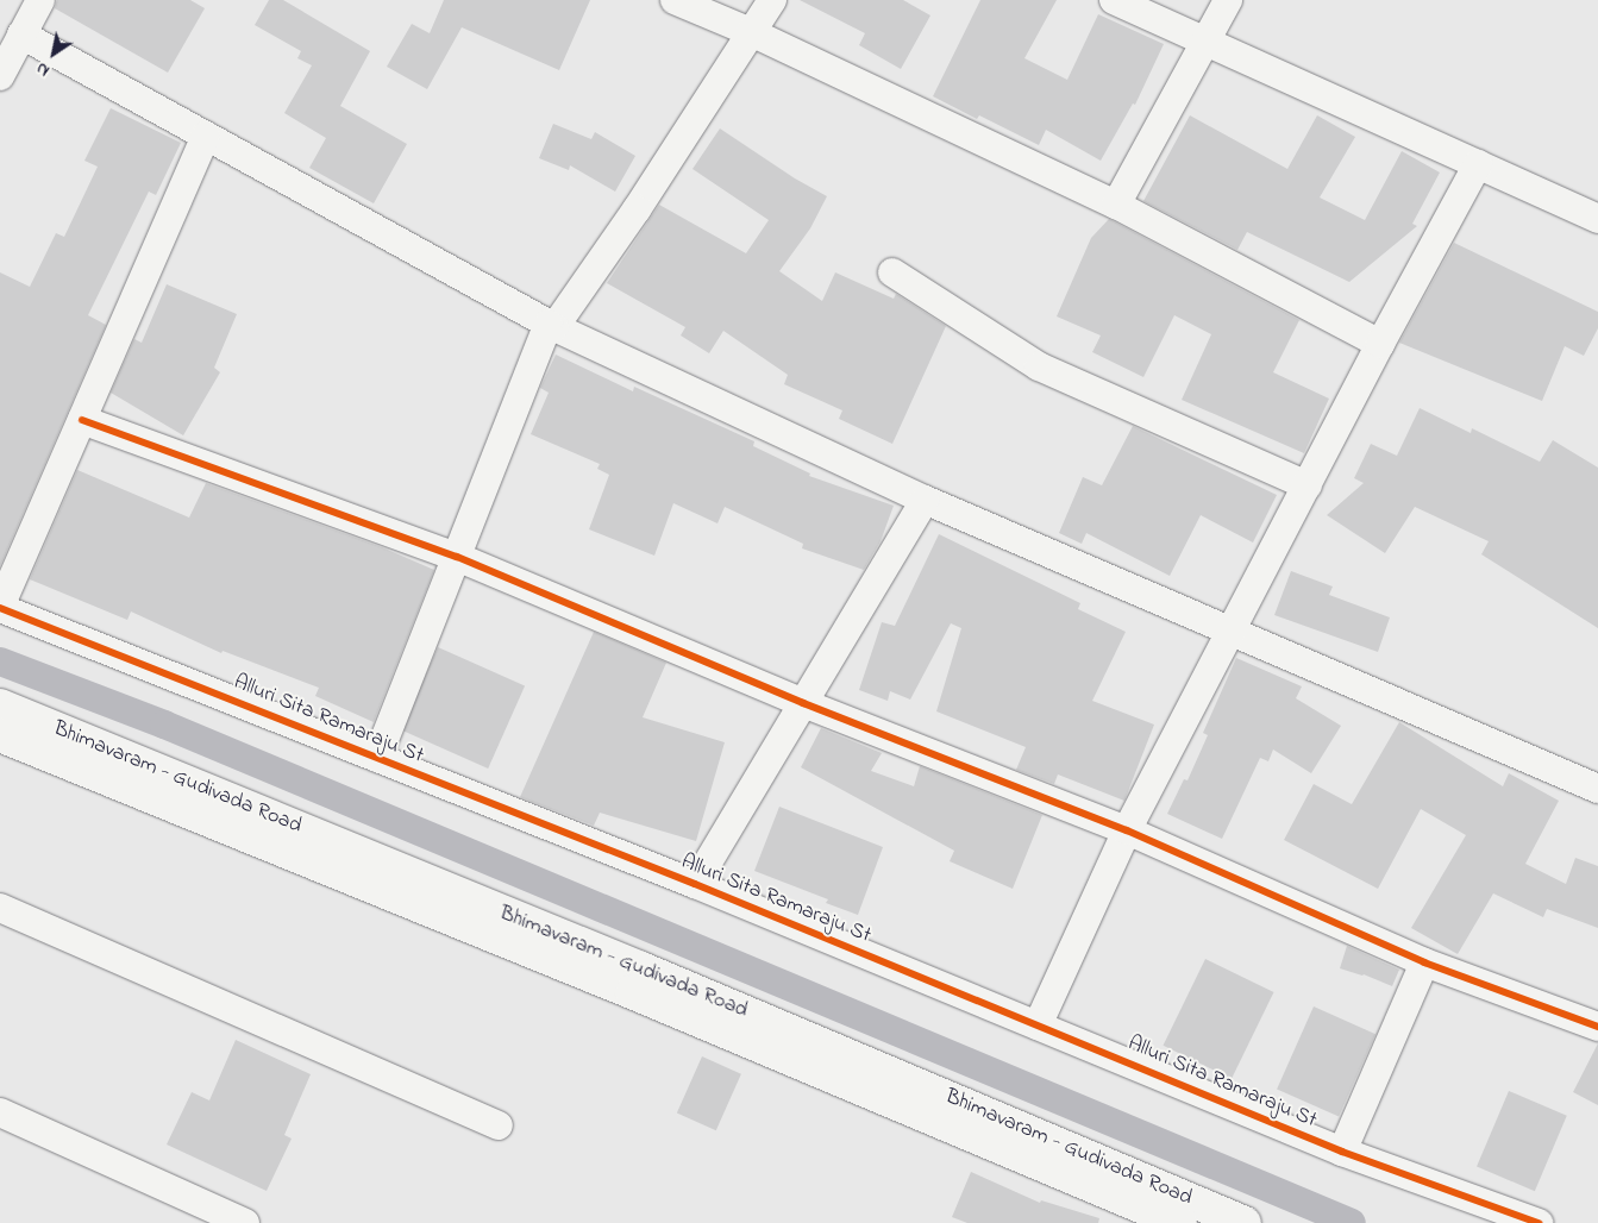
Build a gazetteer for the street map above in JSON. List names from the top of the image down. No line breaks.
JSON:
{"streets":{"main road":["Bhimavaram - Gudivada Road"],"street":["Alluri Sita Ramaraju St"]},"north":"bottom left"}
